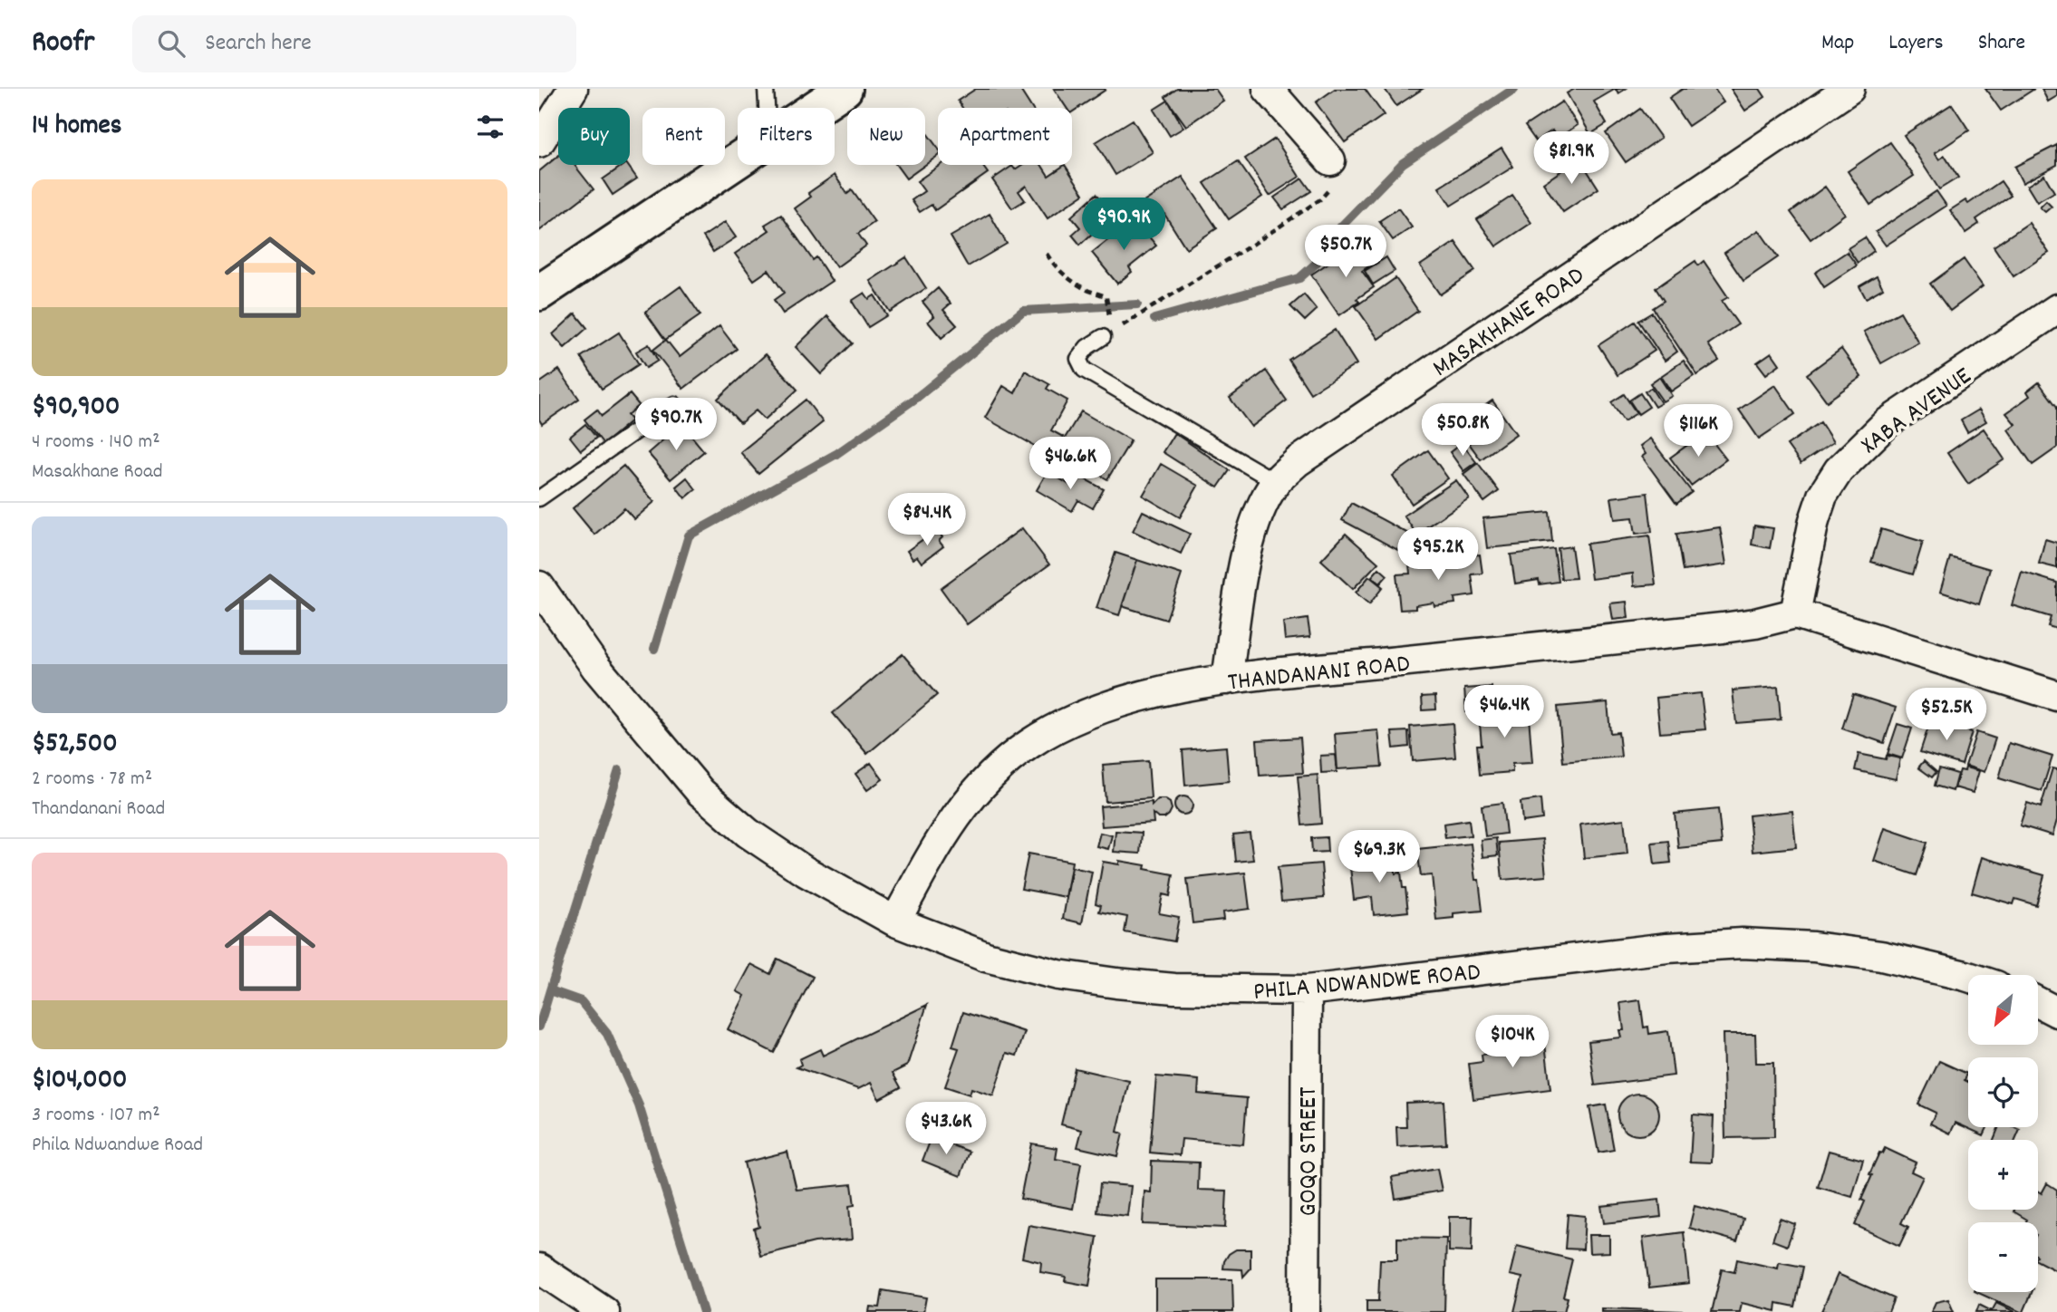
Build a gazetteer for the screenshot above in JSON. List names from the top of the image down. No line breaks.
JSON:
{"streets":{"street":["MASAKHANE ROAD","XABA AVENUE","THANDANANI ROAD","PHILA NDWANDWE ROAD","GOQO STREET"]},"crossings":[["MASAKHANE ROAD","THANDANANI ROAD"],["XABA AVENUE","THANDANANI ROAD"],["THANDANANI ROAD","PHILA NDWANDWE ROAD"],["PHILA NDWANDWE ROAD","GOQO STREET"]],"north":"bottom left","page":{"header":"Roofr","search":"Search here","nav":["Map","Layers","Share"],"heading":"14 homes","chip":["Buy","Rent","Filters","New","Apartment"],"price":["$81.9K","$90.9K","$50.7K","$90.7K","$50.8K","$116K","$46.6K","$84.4K","$95.2K","$46.4K","$52.5K","$69.3K","$104K","$43.6K"],"list":[{"name":"$90,900","note":"4 rooms · 140 m² · Masakhane Road"},{"name":"$52,500","note":"2 rooms · 78 m² · Thandanani Road"},{"name":"$104,000","note":"3 rooms · 107 m² · Phila Ndwandwe Road"}],"map_buttons":["+","−"]}}
